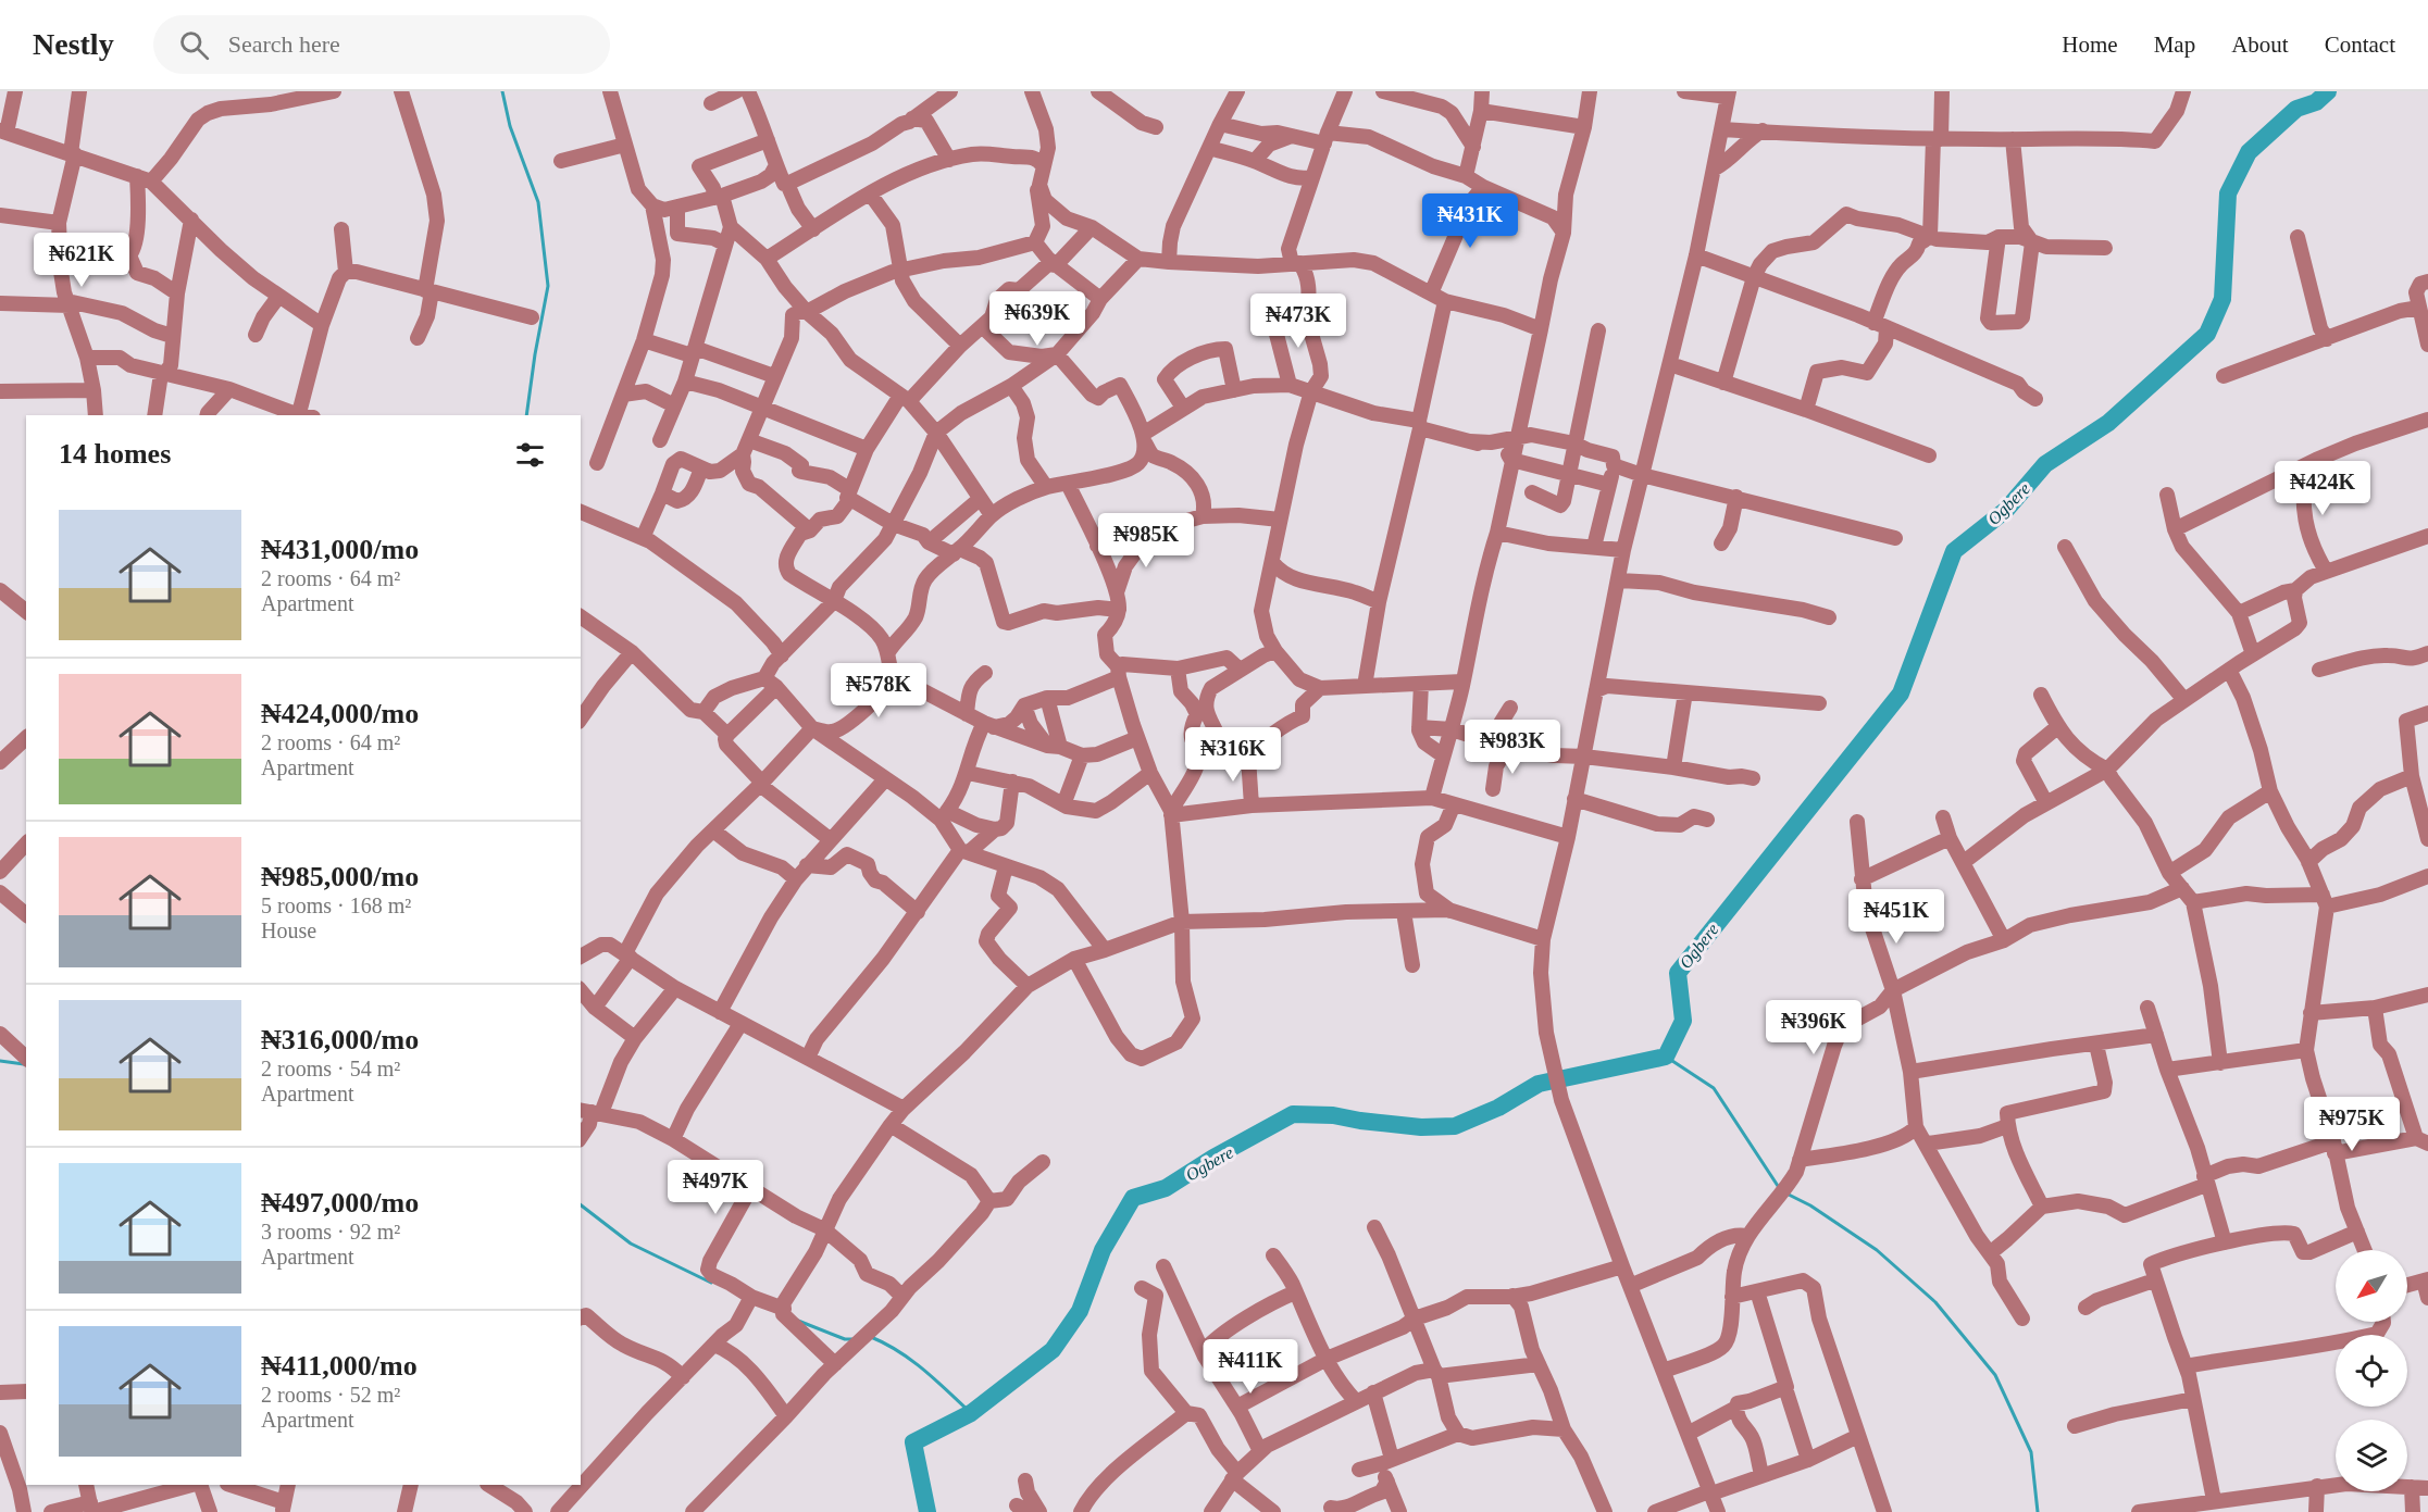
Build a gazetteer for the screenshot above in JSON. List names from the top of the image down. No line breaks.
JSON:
{"water":["Ogbere"],"north":"bottom left","page":{"header":"Nestly","search":"Search here","nav":["Home","Map","About","Contact"],"price":["₦431K","₦621K","₦639K","₦473K","₦424K","₦985K","₦578K","₦983K","₦316K","₦451K","₦396K","₦975K","₦497K","₦411K"],"heading":"14 homes","list":[{"name":"₦431,000/mo","note":"2 rooms · 64 m² · Apartment"},{"name":"₦424,000/mo","note":"2 rooms · 64 m² · Apartment"},{"name":"₦985,000/mo","note":"5 rooms · 168 m² · House"},{"name":"₦316,000/mo","note":"2 rooms · 54 m² · Apartment"},{"name":"₦497,000/mo","note":"3 rooms · 92 m² · Apartment"},{"name":"₦411,000/mo","note":"2 rooms · 52 m² · Apartment"}]}}
